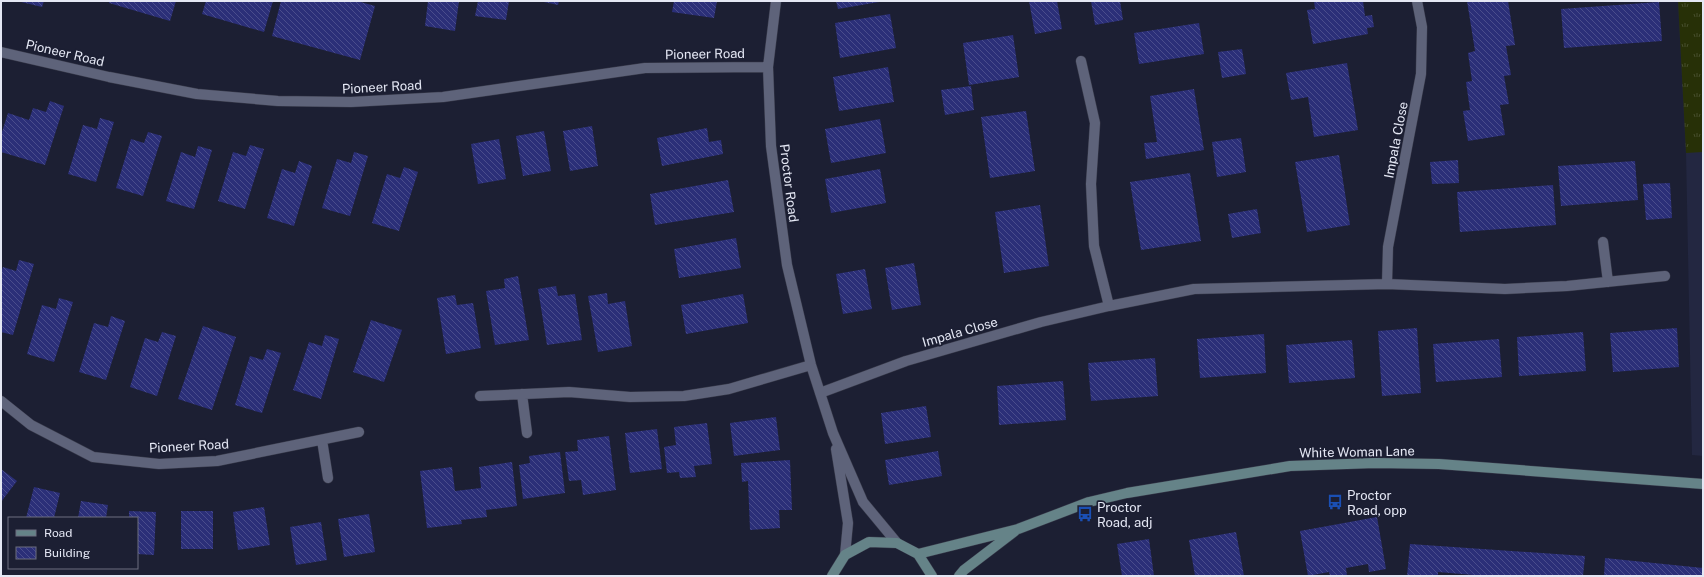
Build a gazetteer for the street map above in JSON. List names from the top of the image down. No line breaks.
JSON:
{"streets":{"street":["Pioneer Road","Impala Close","Proctor Road","White Woman Lane"]},"crossings":[["Pioneer Road","Proctor Road"],["Impala Close","Proctor Road"]],"places":{"bus stop":["Proctor Road, opp","Proctor Road, adj"]},"legend":["Road","Building"]}
